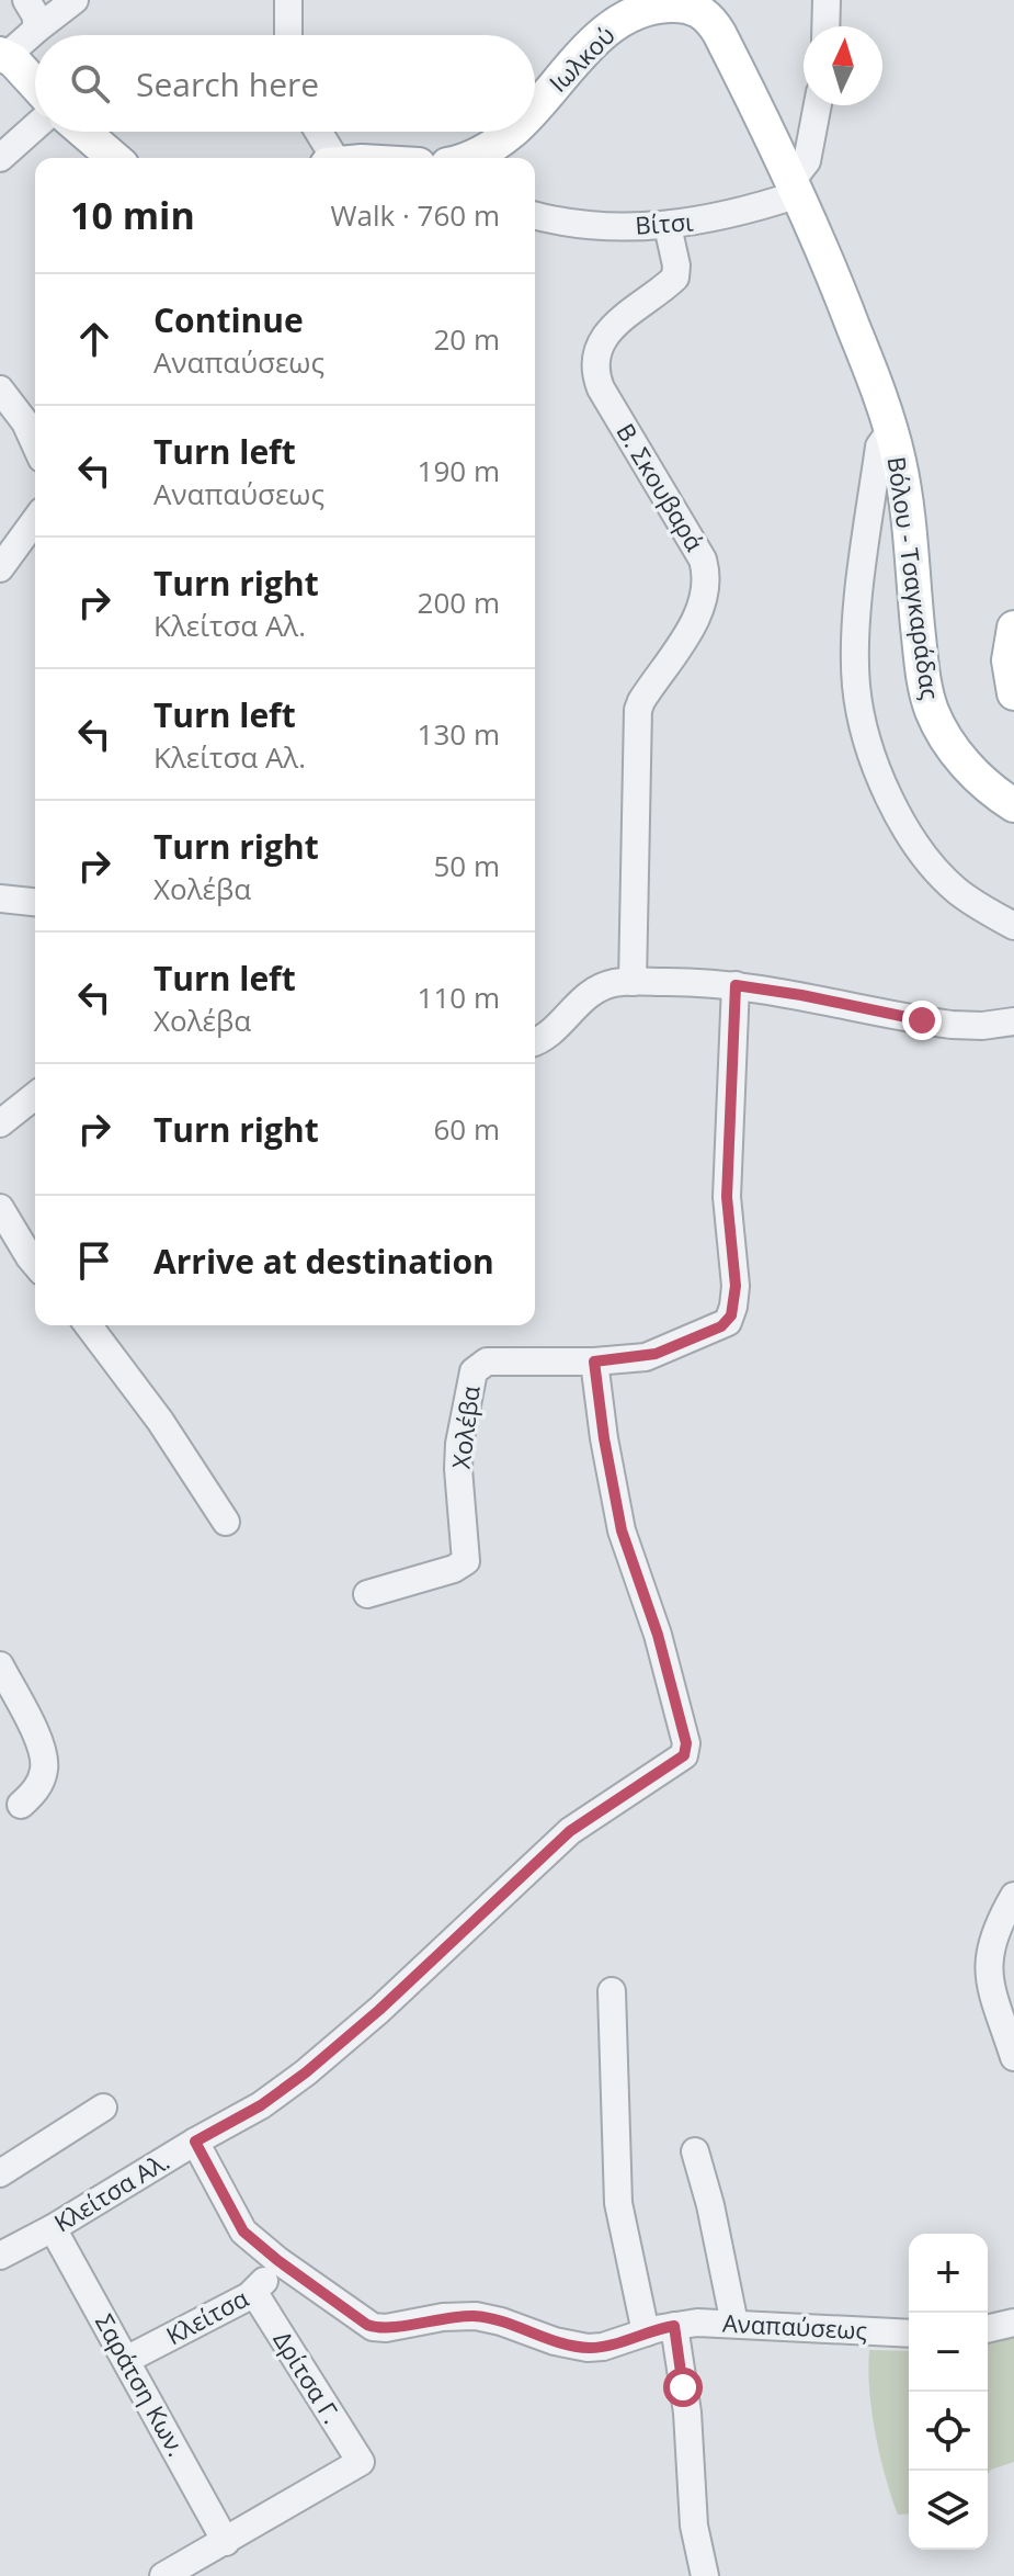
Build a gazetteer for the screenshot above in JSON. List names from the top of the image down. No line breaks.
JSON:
{"streets":{"main road":["Ιωλκού","Βόλου - Τσαγκαράδας"],"street":["Βίτσι","Β. Σκουβαρά","Χολέβα","Κλείτσα Αλ.","Κλείτσα","Αναπαύσεως","Δρίτσα Γ.","Σαράτση Κων."]},"crossings":[["Ιωλκού","Βίτσι"],["Ιωλκού","Βόλου - Τσαγκαράδας"],["Βίτσι","Β. Σκουβαρά"],["Βίτσι","Βόλου - Τσαγκαράδας"],["Χολέβα","Κλείτσα Αλ."],["Κλείτσα Αλ.","Αναπαύσεως"],["Κλείτσα Αλ.","Σαράτση Κων."],["Κλείτσα","Αναπαύσεως"],["Κλείτσα","Δρίτσα Γ."],["Κλείτσα","Σαράτση Κων."],["Δρίτσα Γ.","Σαράτση Κων."]],"north":"top","page":{"search":"Search here","heading":["10 min","Walk · 760 m"],"list":[["Continue","Αναπαύσεως","20 m"],["Turn left","Αναπαύσεως","190 m"],["Turn right","Κλείτσα Αλ.","200 m"],["Turn left","Κλείτσα Αλ.","130 m"],["Turn right","Χολέβα","50 m"],["Turn left","Χολέβα","110 m"],["Turn right","60 m"],"Arrive at destination"],"map_buttons":["+","−"]}}
